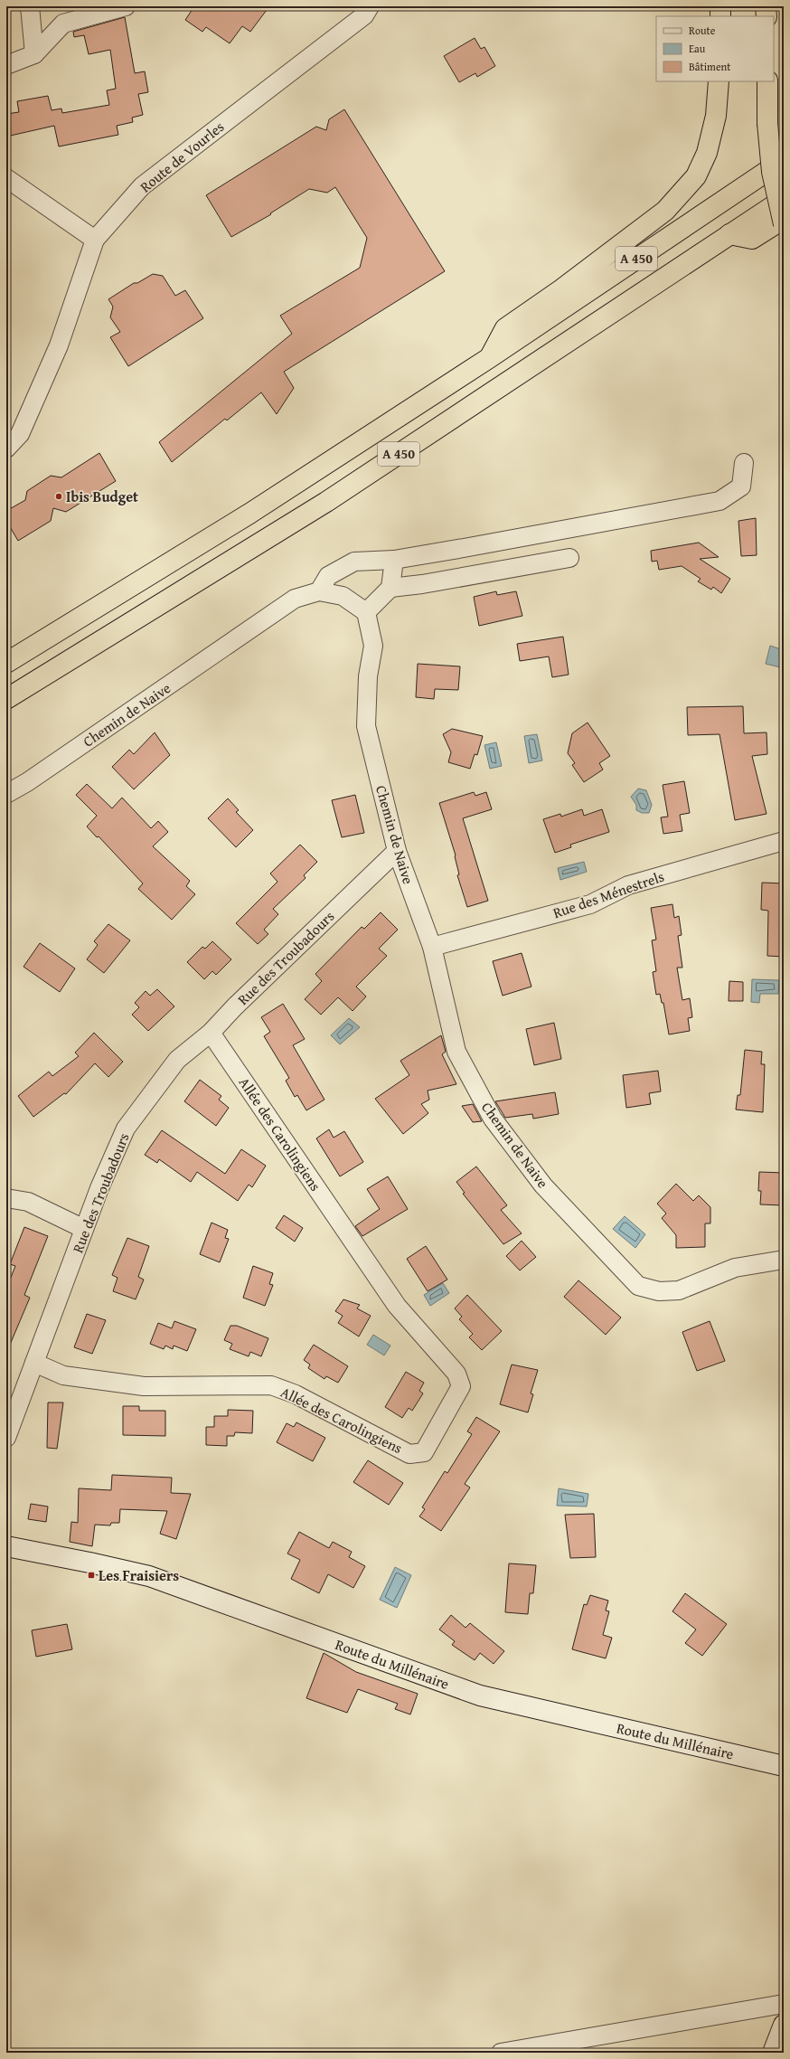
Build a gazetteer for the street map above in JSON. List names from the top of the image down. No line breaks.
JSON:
{"streets":{"highway":["A 450"],"street":["Route de Vourles","Chemin de Naive","Rue des Ménestrels","Rue des Troubadours","Allée des Carolingiens","Route du Millénaire"]},"crossings":[["Chemin de Naive","Rue des Ménestrels"],["Chemin de Naive","Rue des Troubadours"],["Rue des Troubadours","Allée des Carolingiens"]],"places":{"other":["Ibis Budget"],"transit":["Les Fraisiers"]},"legend":["Route","Eau","Bâtiment"]}
